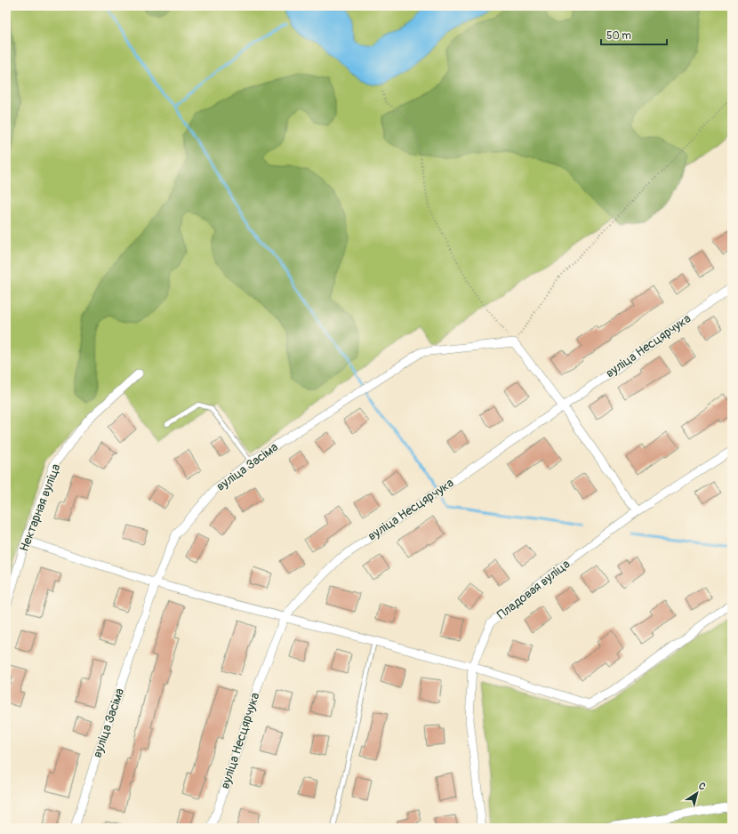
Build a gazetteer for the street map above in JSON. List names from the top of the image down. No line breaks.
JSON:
{"streets":{"street":["вуліца Несцярчука","вуліца Засіма","Нектарная вуліца","Пладовая вуліца"]},"scale_bar":"50 m","north":"top right"}
